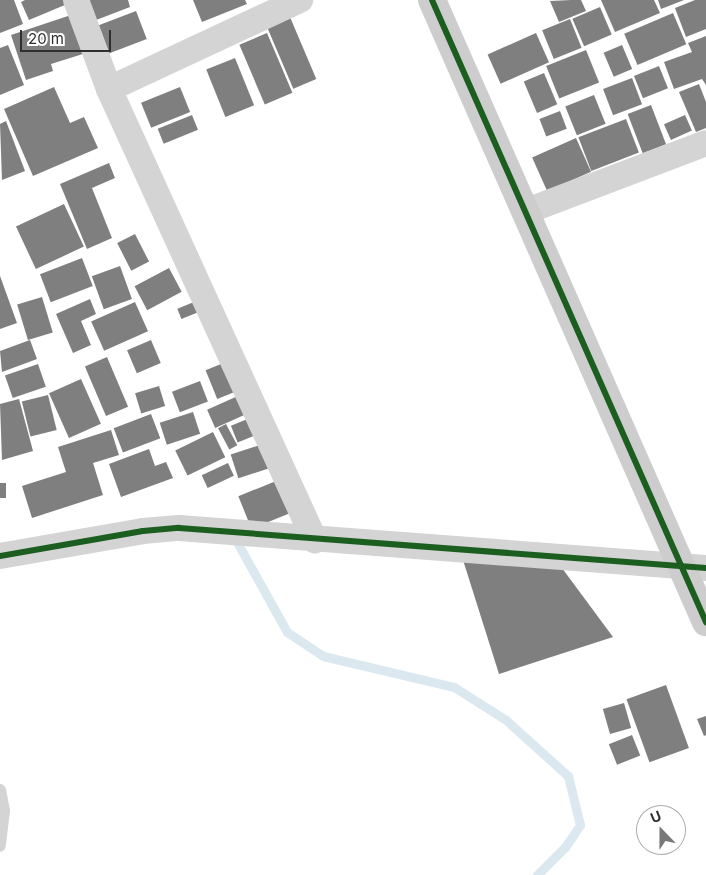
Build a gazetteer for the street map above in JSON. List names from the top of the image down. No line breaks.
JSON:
{"scale_bar":"20 m","north":"top"}
